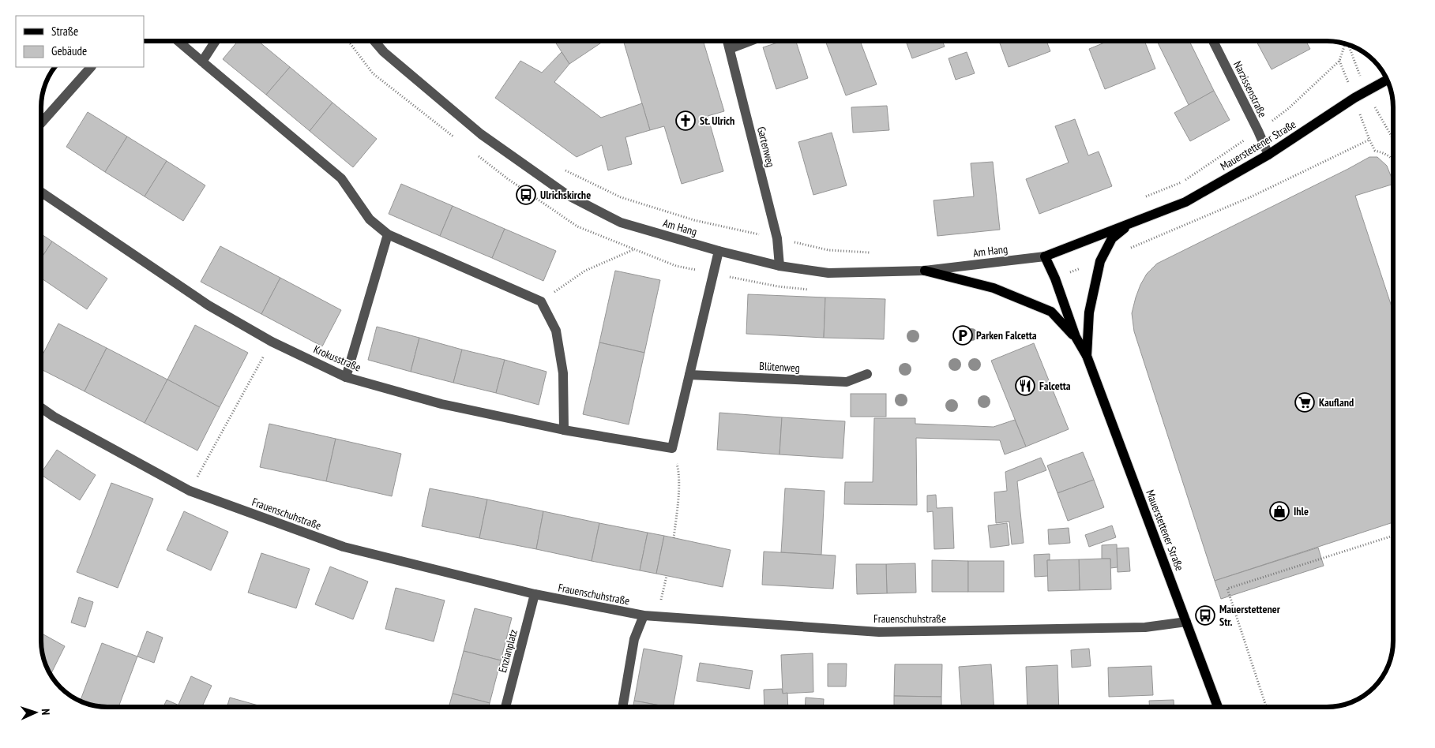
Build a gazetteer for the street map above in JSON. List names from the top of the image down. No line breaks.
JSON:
{"streets":{"main road":["Mauerstettener Straße"],"street":["Narzissenstraße","Gartenweg","Am Hang","Krokusstraße","Blütenweg","Frauenschuhstraße","Enzianplatz"]},"crossings":[["Narzissenstraße","Mauerstettener Straße"],["Mauerstettener Straße","Am Hang"],["Mauerstettener Straße","Frauenschuhstraße"],["Gartenweg","Am Hang"],["Frauenschuhstraße","Enzianplatz"]],"places":{"church":["St. Ulrich"],"bus stop":["Ulrichskirche","Mauerstettener Str."],"parking":["Parken Falcetta"],"restaurant":["Falcetta"],"supermarket":["Kaufland"],"shop":["Ihle"]},"legend":["Straße","Gebäude"],"north":"right"}
